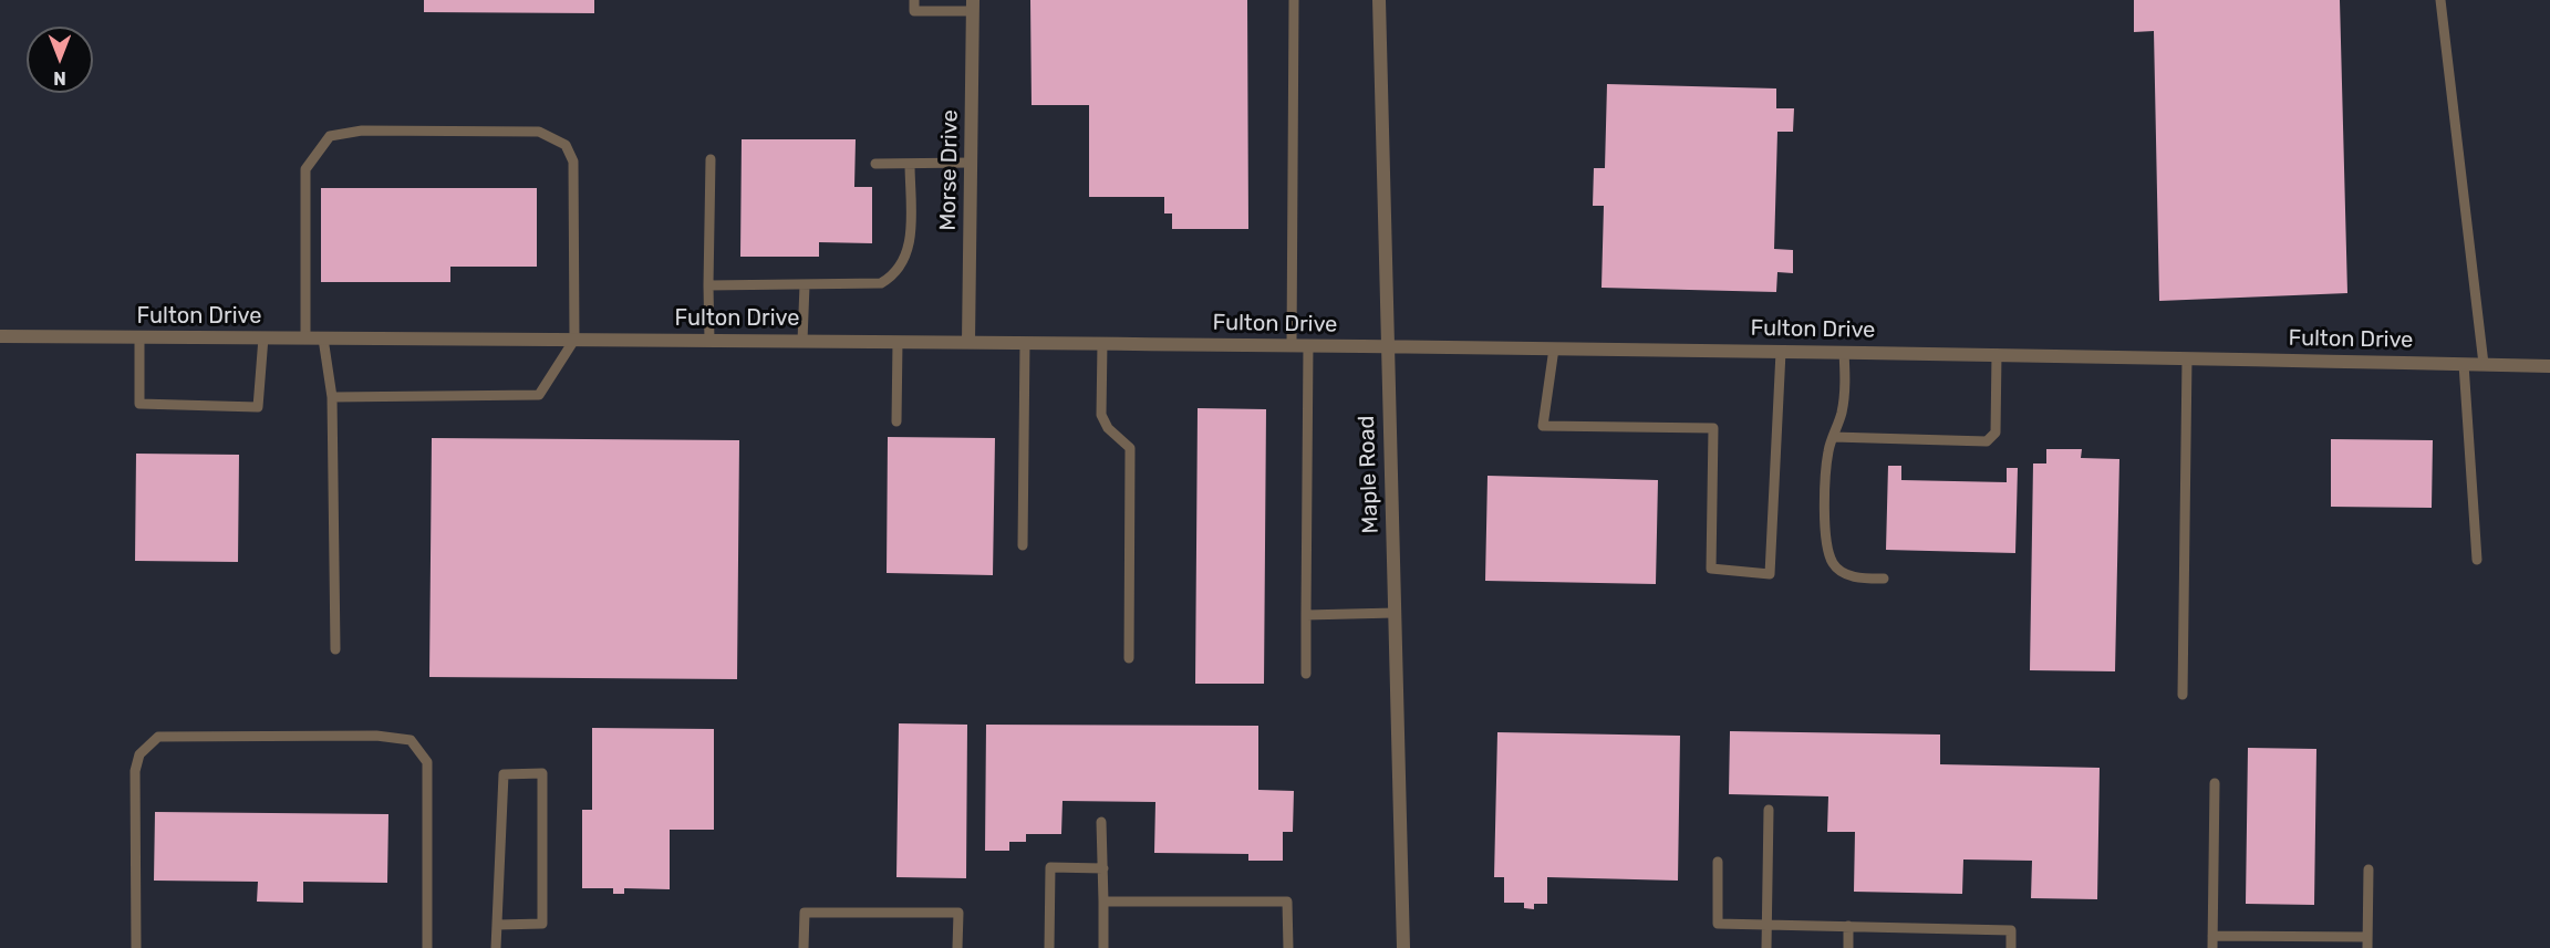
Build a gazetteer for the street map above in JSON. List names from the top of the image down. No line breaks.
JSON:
{"streets":{"street":["Morse Drive","Fulton Drive","Maple Road"]},"crossings":[["Morse Drive","Fulton Drive"],["Fulton Drive","Maple Road"]],"north":"bottom"}
